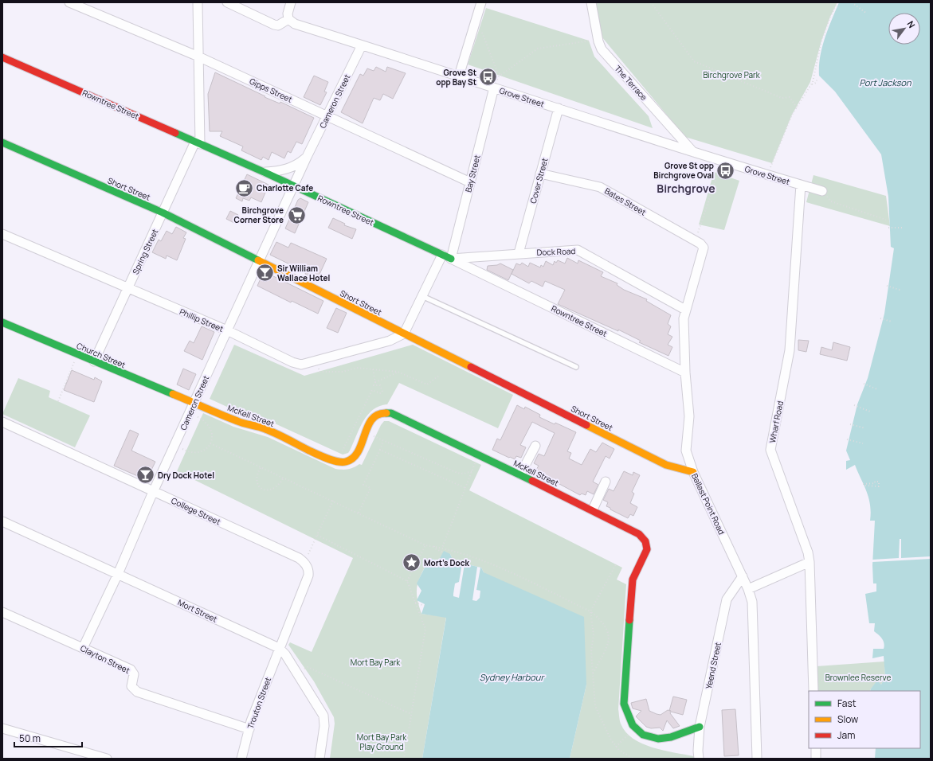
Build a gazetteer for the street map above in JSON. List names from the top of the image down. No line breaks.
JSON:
{"streets":{"street":["The Terrace","Gipps Street","Grove Street","Cameron Street","Rowntree Street","Bay Street","Cover Street","Short Street","Bates Street","Spring Street","Dock Road","Phillip Street","Church Street","McKell Street","Wharf Road","Ballast Point Road","College Street","Mort Street","Clayton Street","Yeend Street","Trouton Street"]},"crossings":[["The Terrace","Grove Street"],["Gipps Street","Cameron Street"],["Gipps Street","Bay Street"],["Gipps Street","Spring Street"],["Grove Street","Cameron Street"],["Grove Street","Bay Street"],["Grove Street","Cover Street"],["Grove Street","Wharf Road"],["Cameron Street","Rowntree Street"],["Cameron Street","Short Street"],["Cameron Street","Phillip Street"],["Cameron Street","Church Street"],["Cameron Street","McKell Street"],["Cameron Street","College Street"],["Cameron Street","Mort Street"],["Cameron Street","Clayton Street"],["Rowntree Street","Bay Street"],["Rowntree Street","Spring Street"],["Rowntree Street","Dock Road"],["Rowntree Street","Ballast Point Road"],["Bay Street","Dock Road"],["Cover Street","Bates Street"],["Cover Street","Dock Road"],["Short Street","Spring Street"],["Short Street","Phillip Street"],["Short Street","Ballast Point Road"],["Bates Street","Ballast Point Road"],["Spring Street","Phillip Street"],["Spring Street","Church Street"],["Dock Road","Ballast Point Road"],["Church Street","McKell Street"],["Ballast Point Road","Yeend Street"],["Mort Street","Trouton Street"],["Clayton Street","Trouton Street"]],"districts":["Birchgrove"],"water":["Port Jackson","Sydney Harbour"],"parks":["Birchgrove Park","Mort Bay Park","Brownlee Reserve","Mort Bay Park Play Ground"],"places":{"bus stop":["Grove St opp Bay St","Grove St opp Birchgrove Oval"],"cafe":["Charlotte Cafe"],"supermarket":["Birchgrove Corner Store"],"bar":["Sir William Wallace Hotel","Dry Dock Hotel"],"place":["Mort's Dock"]},"legend":["Fast","Slow","Jam"],"scale_bar":"50 m","north":"top right"}
